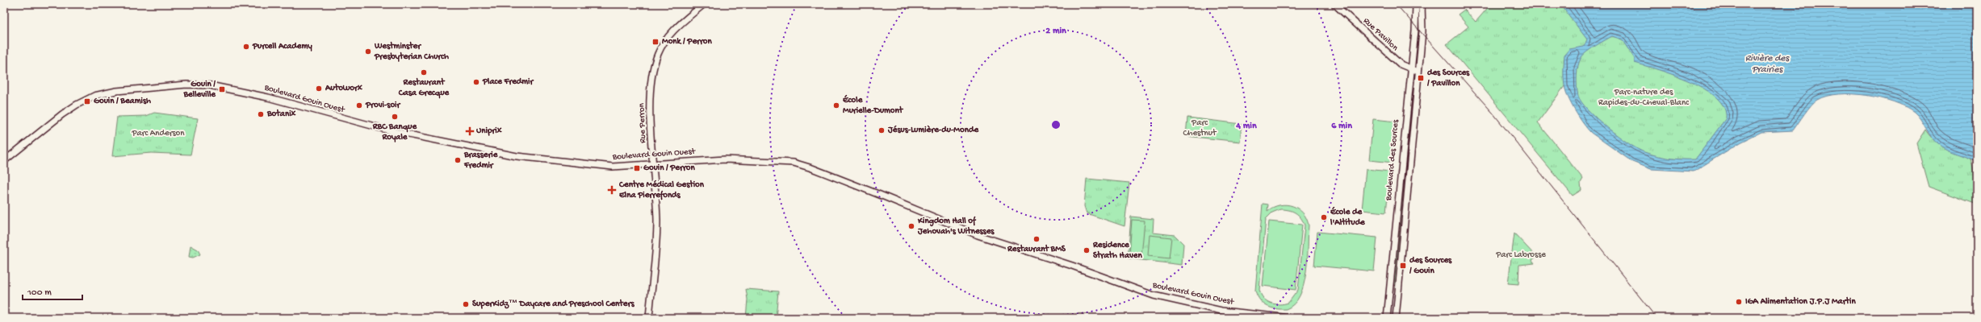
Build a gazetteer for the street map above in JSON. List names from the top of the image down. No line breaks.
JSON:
{"streets":{"street":["Rue Pavillon","Boulevard Gouin Ouest","Rue Perron","Boulevard des Sources"]},"crossings":[["Rue Pavillon","Boulevard des Sources"],["Boulevard Gouin Ouest","Rue Perron"]],"water":["Rivière des Prairies"],"parks":["Parc-nature des Rapides-du-Cheval-Blanc","Parc Chestnut","Parc Anderson","Parc Labrosse"],"places":{"transit":["Monk / Perron","des Sources / Pavillon","Gouin / Belleville","Gouin / Beamish","Gouin / Perron","des Sources / Gouin"],"other":["Purcell Academy","Westminster Presbyterian Church","Restaurant Casa Grecque","Place Fredmir","Autoworx","Provi-soir","École Murielle-Dumont","Botanix","RBC Banque Royale","Jésus-Lumière-du-Monde","Brasserie Fredmir","École de l'Altitude","Kingdom Hall of Jehovah's Witnesses","Restaurant BMS","Residence Strath Haven","IGA Alimentation J.P.J Martin","SuperKidz™ Daycare and Preschool Centers"],"health":["Uniprix","Centre Médical Gestion Elna Pierrefonds"]},"scale_bar":"100 m","rings":["2 min","4 min","6 min"]}
